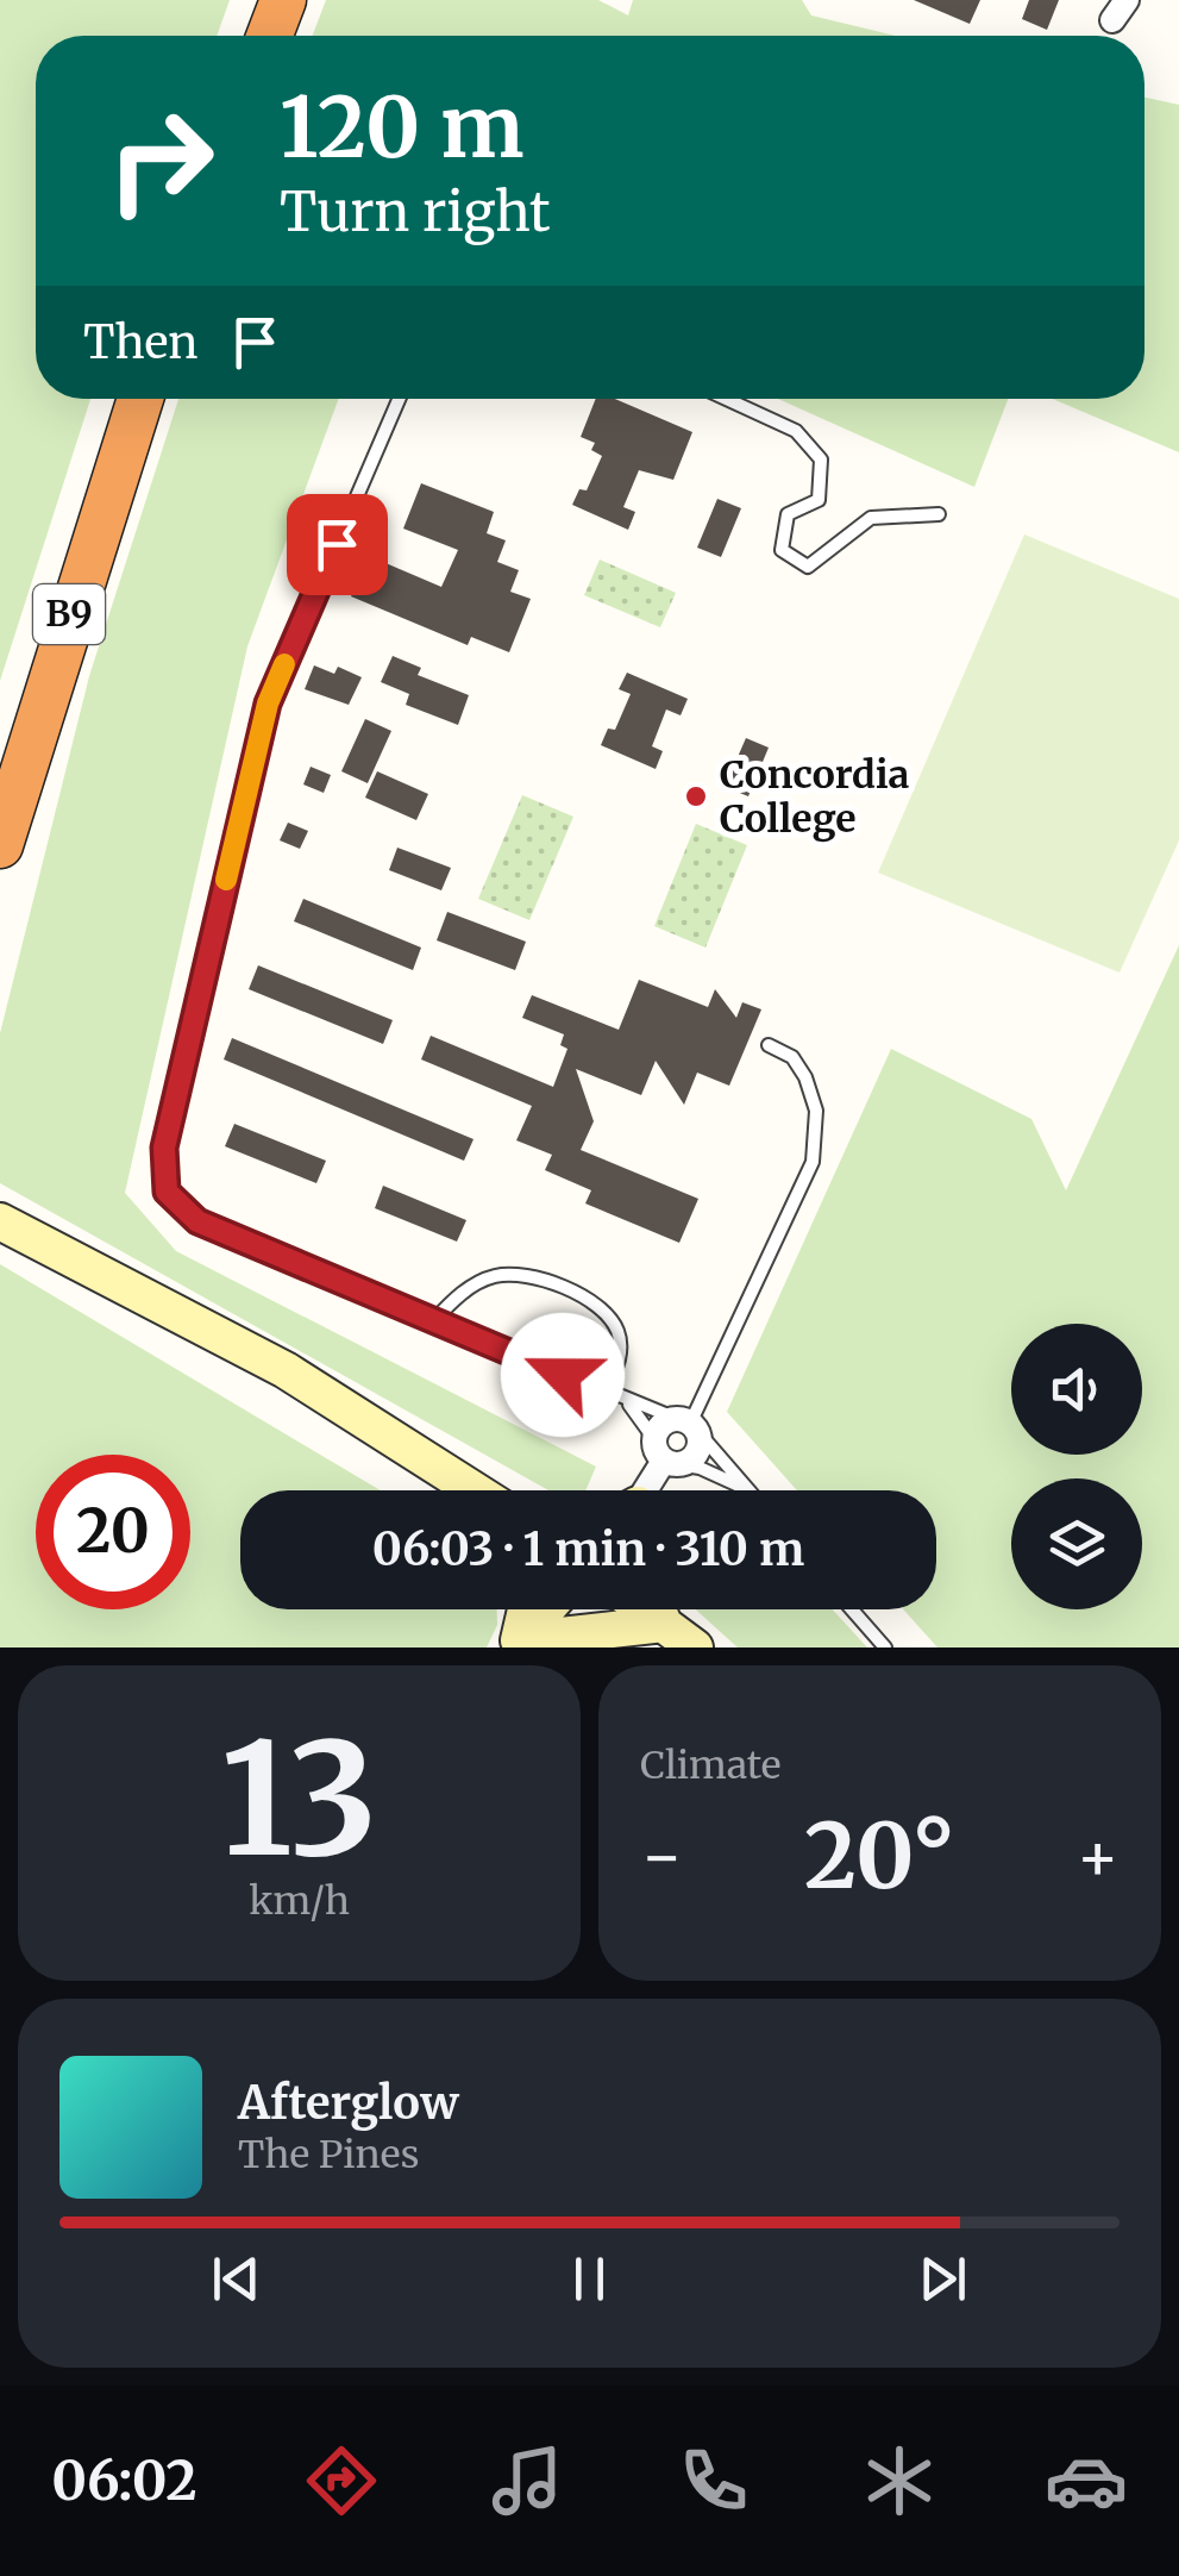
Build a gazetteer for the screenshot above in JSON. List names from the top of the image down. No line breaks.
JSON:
{"streets":{"highway":["B9"]},"places":["Concordia College"],"page":{"turn":["120 m","Turn right"],"then":"Then","limit":"20","trip":"06:03 · 1 min · 310 m","tile":[["13","km/h"],"Climate"],"heat":["−","20°","+"],"song":["Afterglow","The Pines"],"tabs":"06:02"}}
